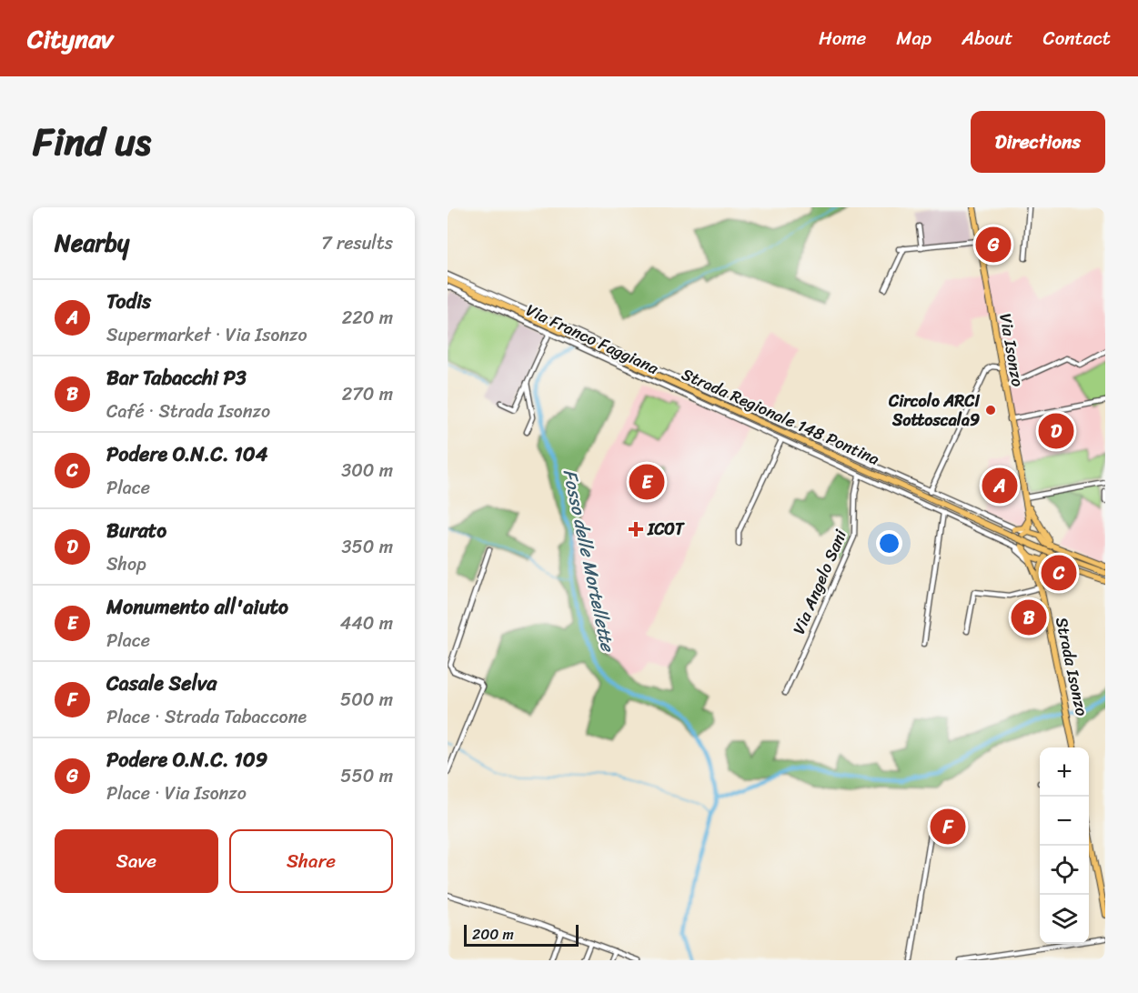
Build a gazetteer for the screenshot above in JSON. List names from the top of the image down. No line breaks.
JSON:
{"streets":{"main road":["Via Isonzo","Strada Regionale 148 Pontina","Strada Isonzo"],"street":["Via Franco Faggiana","Via Angelo Sani"]},"crossings":[["Via Franco Faggiana","Via Angelo Sani"]],"water":["Fosso delle Mortellette"],"places":{"other":["Circolo ARCI Sottoscala9"],"health":["ICOT"]},"scale_bar":"200 m","page":{"header":"Citynav","nav":["Home","Map","About","Contact"],"title":"Find us","buttons":["Directions",["Save","Share"]],"heading":["Nearby","7 results"],"pins":["G","D","E","A","C","B","F"],"list":[{"mark":"A","name":"Todis","note":"Supermarket · Via Isonzo","value":"220 m"},{"mark":"B","name":"Bar Tabacchi P3","note":"Café · Strada Isonzo","value":"270 m"},{"mark":"C","name":"Podere O.N.C. 104","note":"Place","value":"300 m"},{"mark":"D","name":"Burato","note":"Shop","value":"350 m"},{"mark":"E","name":"Monumento all'aiuto","note":"Place","value":"440 m"},{"mark":"F","name":"Casale Selva","note":"Place · Strada Tabaccone","value":"500 m"},{"mark":"G","name":"Podere O.N.C. 109","note":"Place · Via Isonzo","value":"550 m"}],"map_buttons":["+","−"],"scale":"200 m"}}
